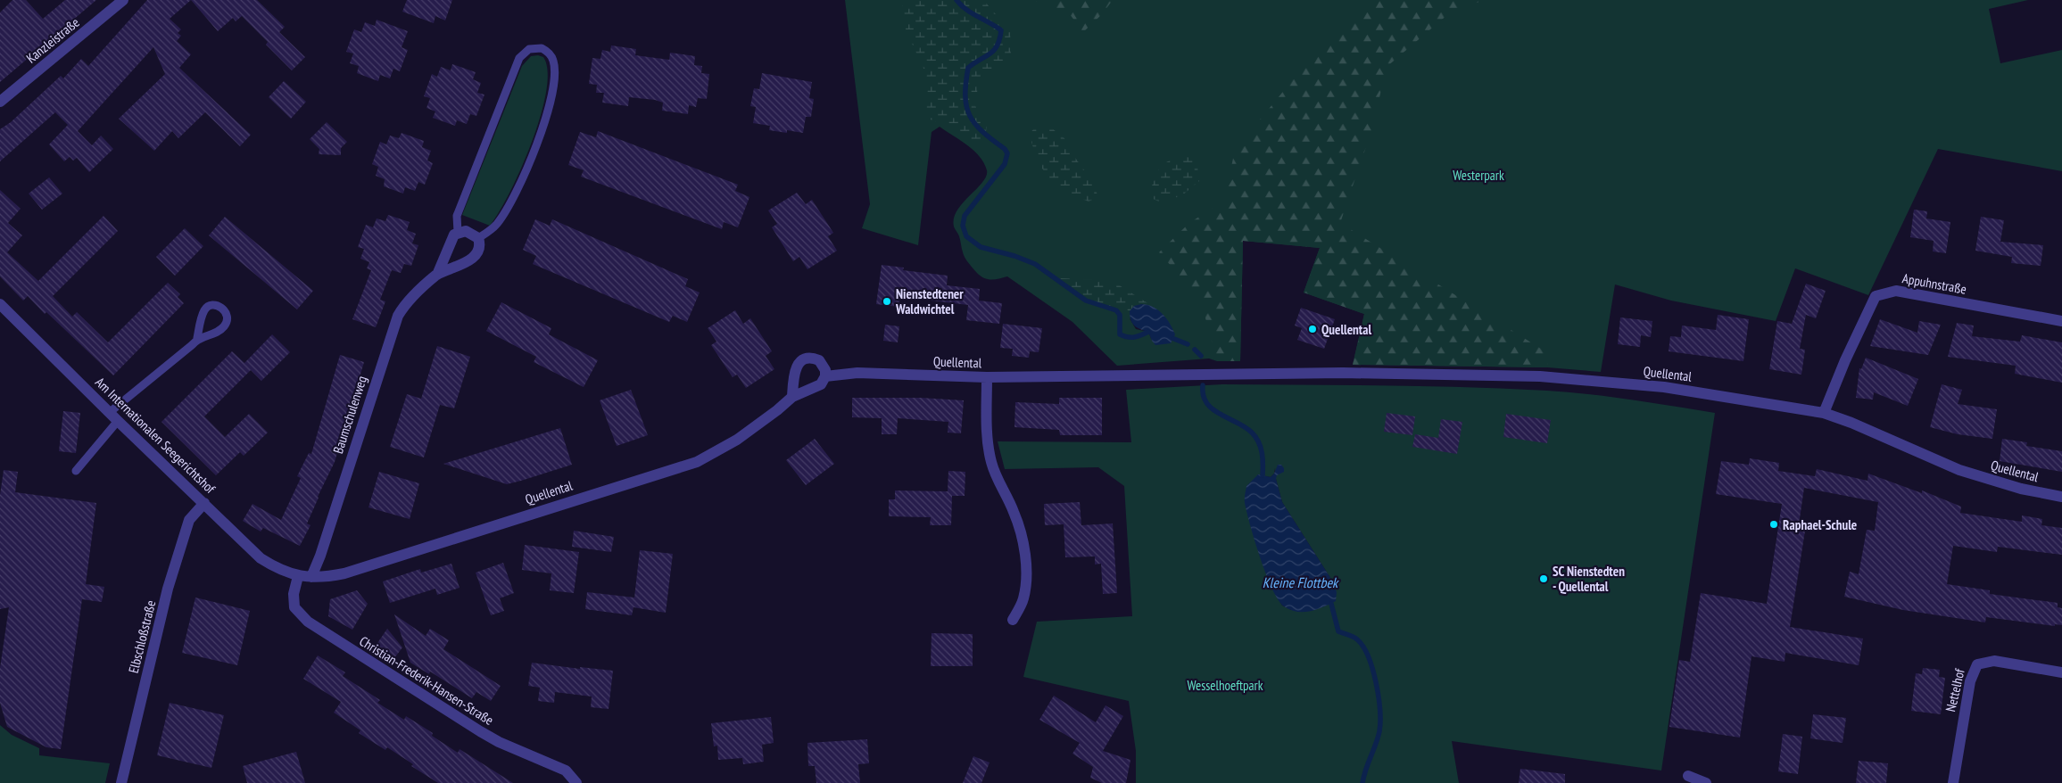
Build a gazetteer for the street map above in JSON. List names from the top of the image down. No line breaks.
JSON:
{"streets":{"street":["Kanzleistraße","Appuhnstraße","Quellental","Baumschulenweg","Am Internationalen Seegerichtshof","Elbschloßstraße","Christian-Frederik-Hansen-Straße","Nettelhof"]},"crossings":[["Appuhnstraße","Quellental"],["Quellental","Baumschulenweg"],["Quellental","Am Internationalen Seegerichtshof"],["Quellental","Christian-Frederik-Hansen-Straße"],["Am Internationalen Seegerichtshof","Elbschloßstraße"],["Am Internationalen Seegerichtshof","Christian-Frederik-Hansen-Straße"]],"water":["Kleine Flottbek"],"parks":["Westerpark","Wesselhoeftpark"],"places":["Nienstedtener Waldwichtel","Quellental","Raphael-Schule","SC Nienstedten - Quellental"]}
